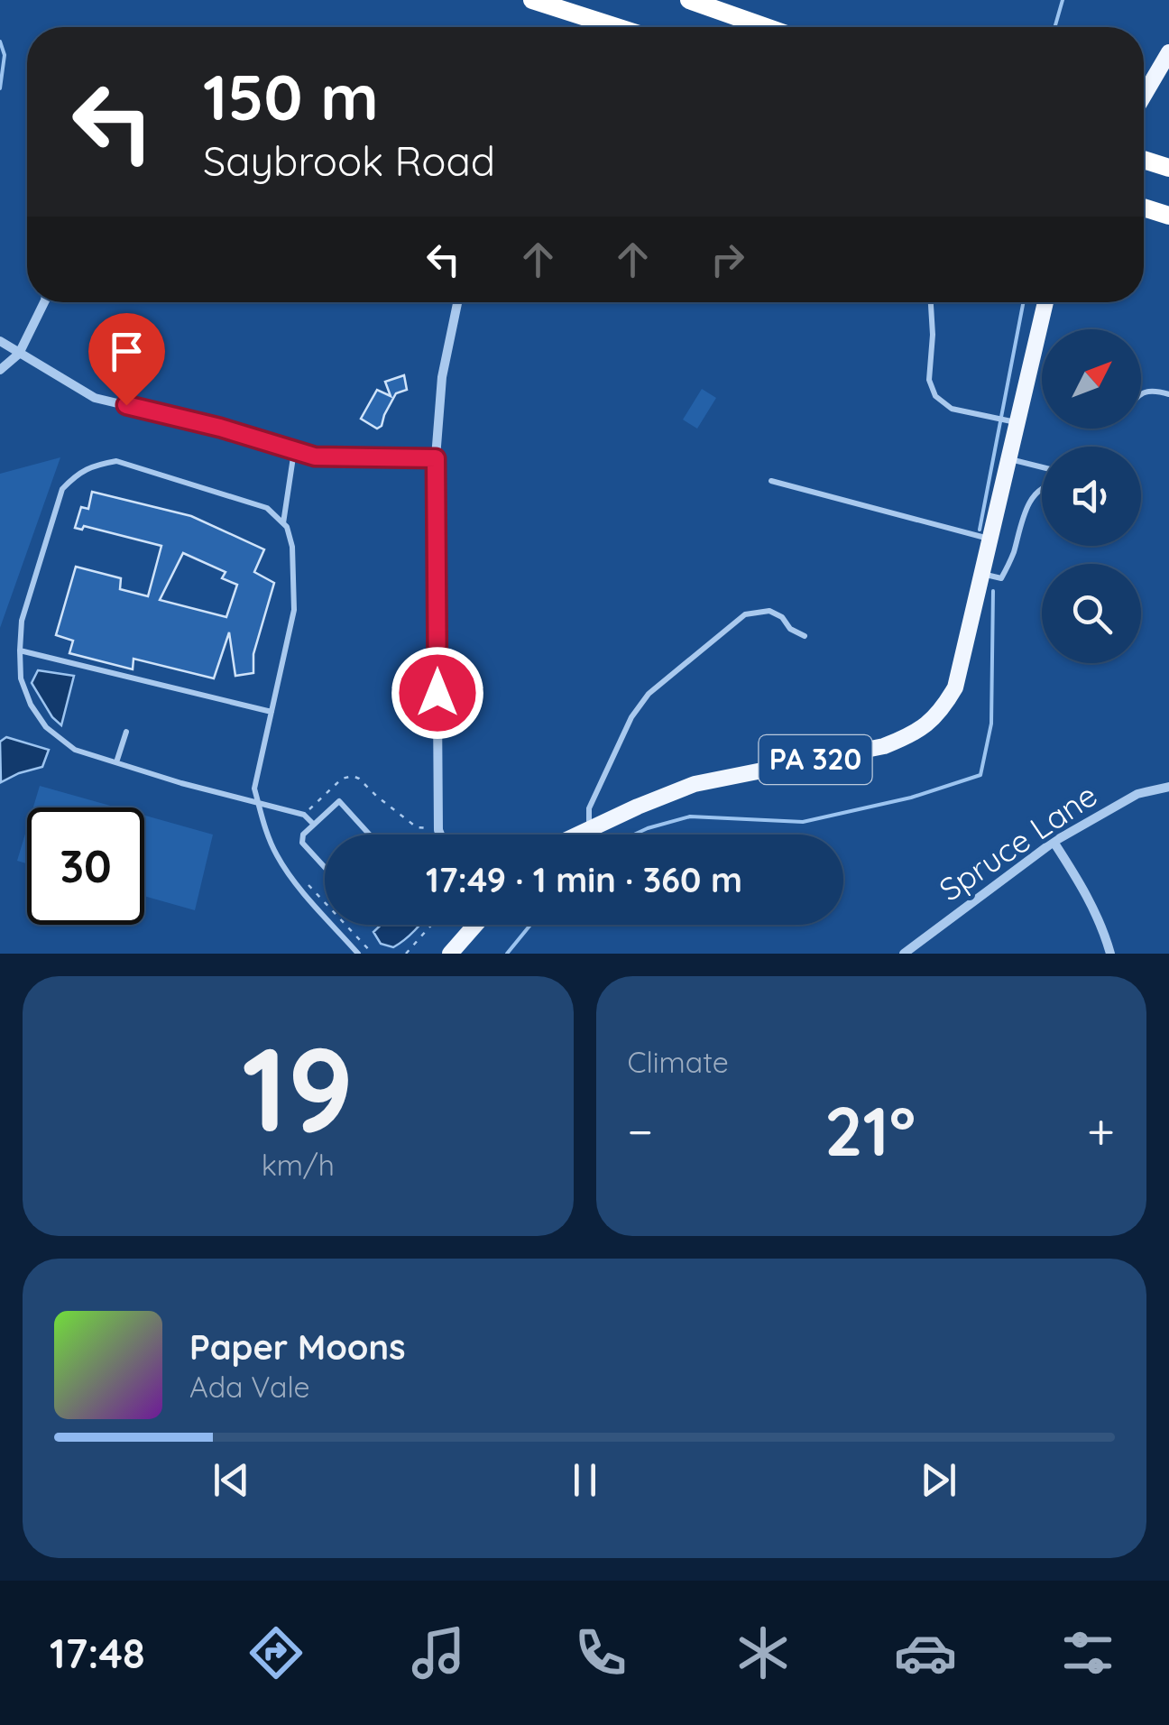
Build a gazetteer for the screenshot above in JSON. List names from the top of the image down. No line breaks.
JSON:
{"streets":{"main road":["PA 320"],"street":["Spruce Lane"]},"north":"top right","page":{"turn":["150 m","Saybrook Road"],"limit":"30","trip":"17:49 · 1 min · 360 m","tile":[["19","km/h"],"Climate"],"heat":["−","21°","+"],"song":["Paper Moons","Ada Vale"],"tabs":"17:48"}}
